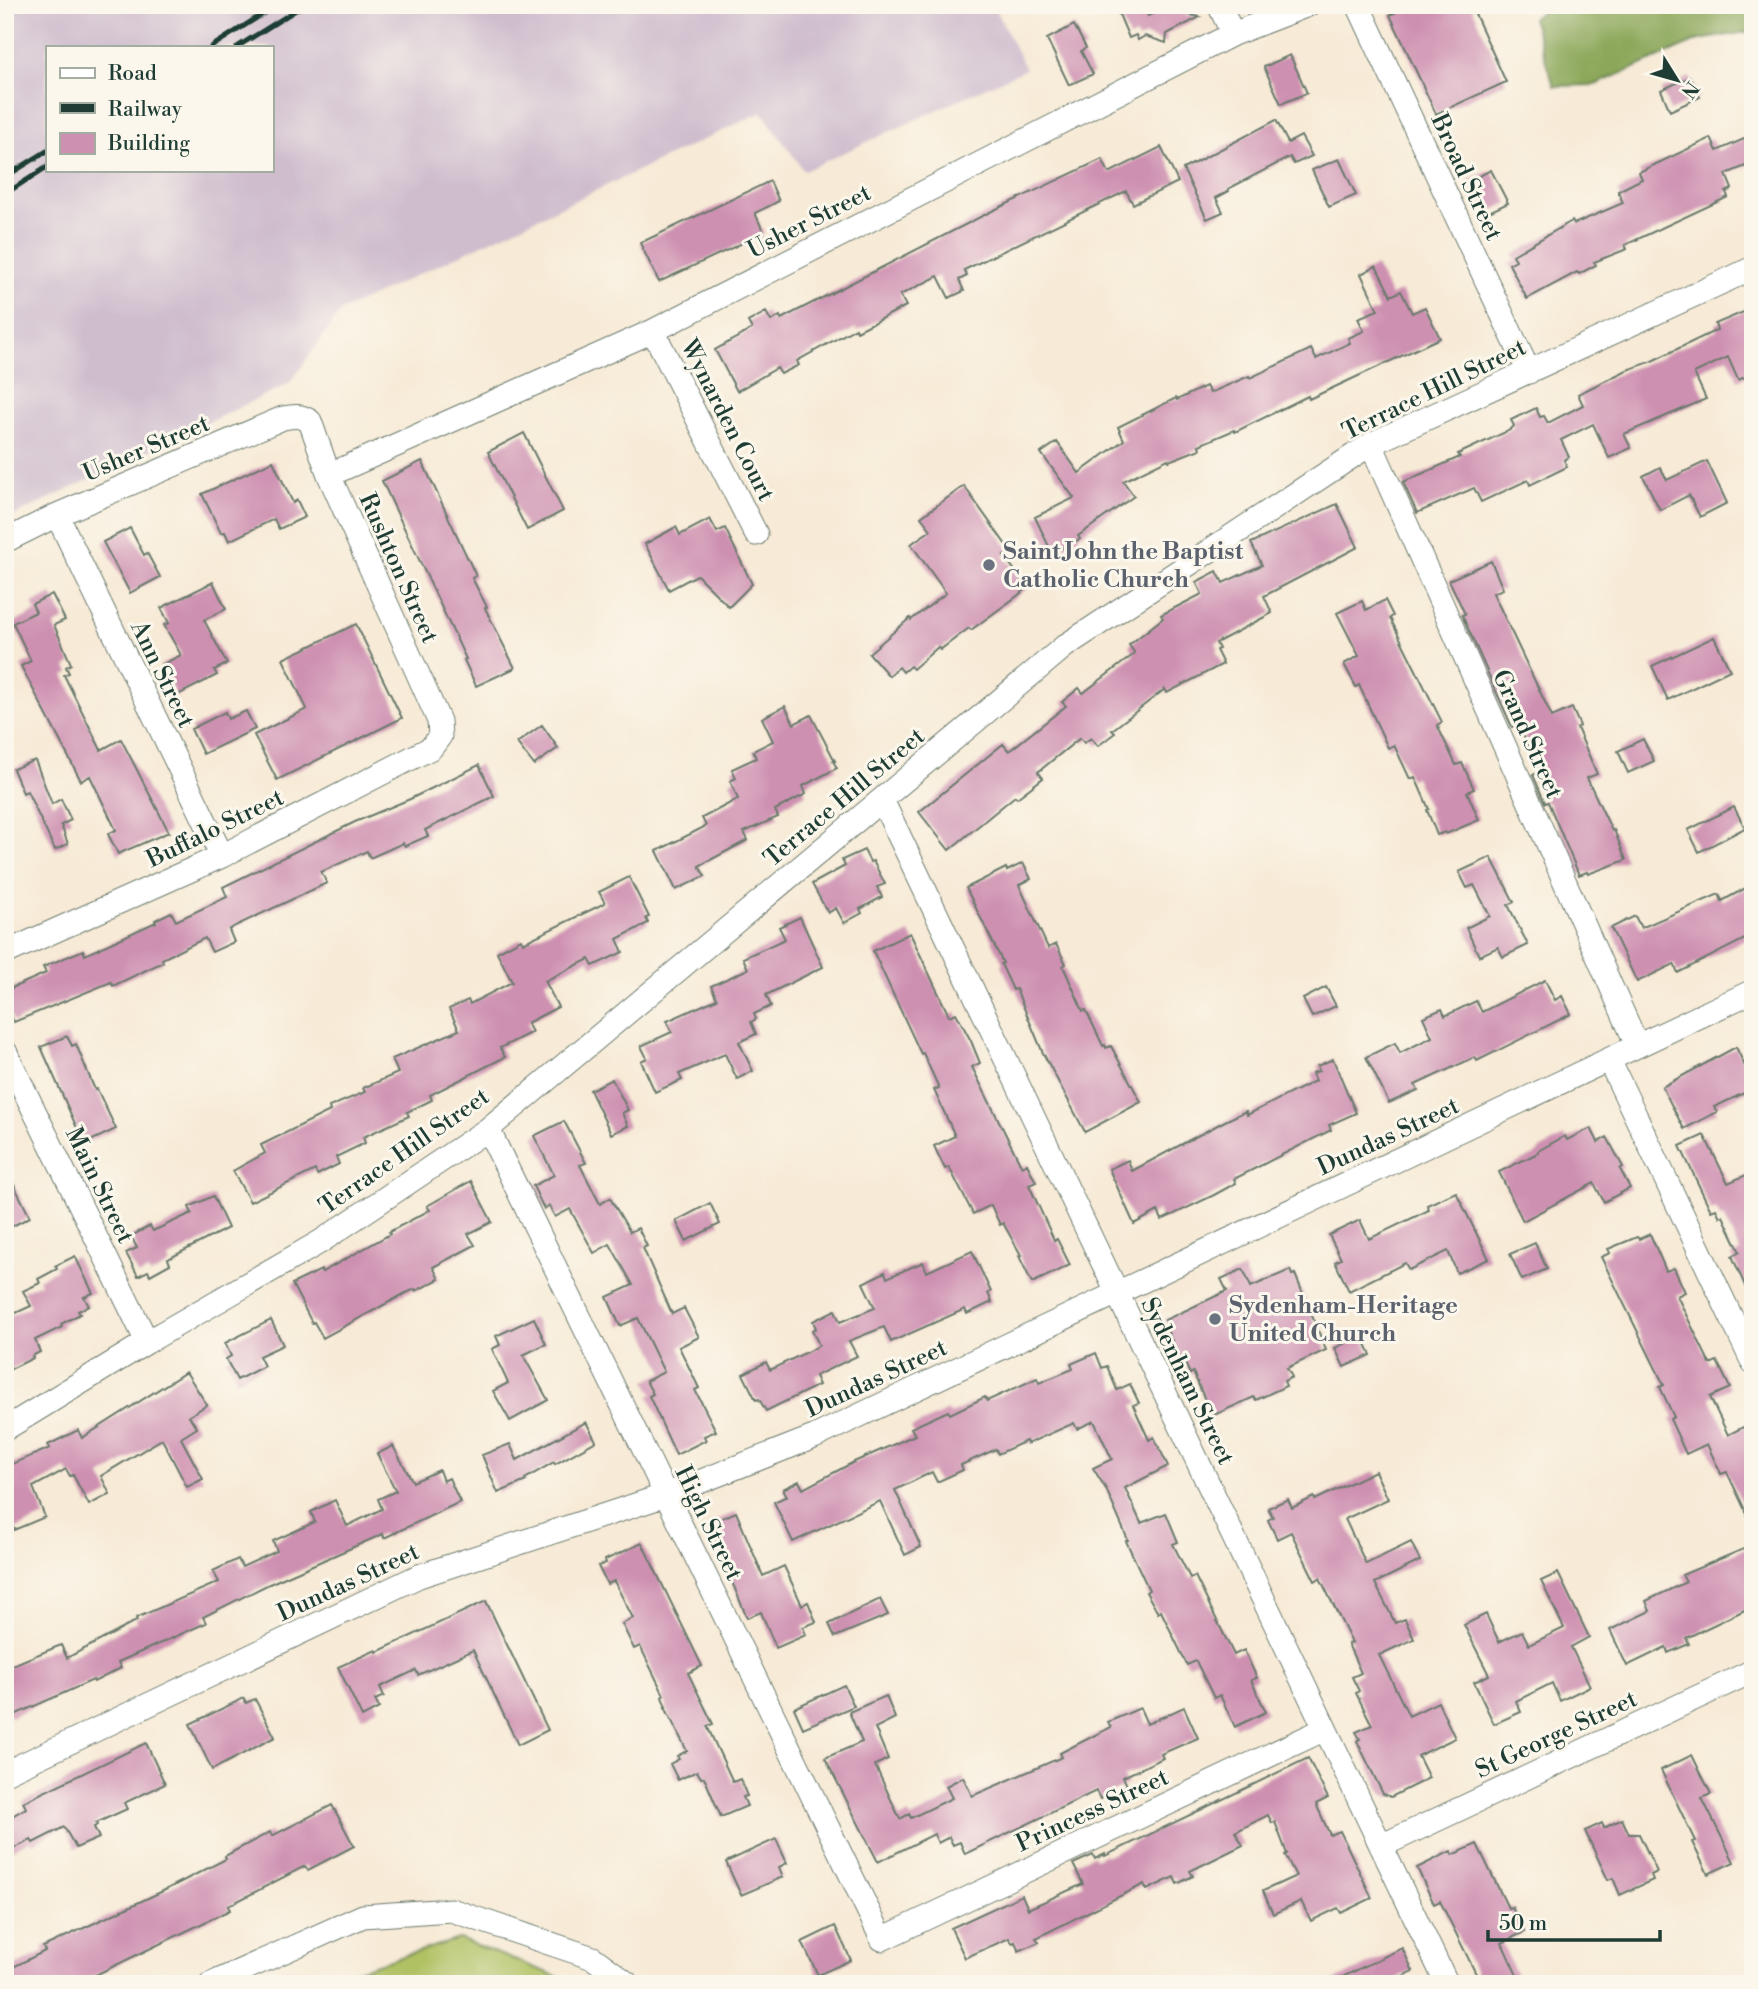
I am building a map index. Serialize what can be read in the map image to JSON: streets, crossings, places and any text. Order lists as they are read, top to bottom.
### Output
{
  "streets": {
    "street": [
      "Broad Street",
      "Usher Street",
      "Terrace Hill Street",
      "Wynarden Court",
      "Rushton Street",
      "Ann Street",
      "Grand Street",
      "Buffalo Street",
      "Dundas Street",
      "Main Street",
      "Sydenham Street",
      "High Street",
      "St George Street",
      "Princess Street"
    ]
  },
  "crossings": [
    ["Broad Street", "Terrace Hill Street"],
    ["Usher Street", "Wynarden Court"],
    ["Usher Street", "Rushton Street"],
    ["Usher Street", "Ann Street"],
    ["Terrace Hill Street", "Grand Street"],
    ["Terrace Hill Street", "Main Street"],
    ["Terrace Hill Street", "Sydenham Street"],
    ["Terrace Hill Street", "High Street"],
    ["Rushton Street", "Buffalo Street"],
    ["Ann Street", "Buffalo Street"],
    ["Grand Street", "Dundas Street"],
    ["Dundas Street", "Sydenham Street"],
    ["Dundas Street", "High Street"],
    ["Sydenham Street", "St George Street"],
    ["Sydenham Street", "Princess Street"],
    ["High Street", "Princess Street"]
  ],
  "places": ["Saint John the Baptist Catholic Church", "Sydenham-Heritage United Church"],
  "legend": ["Road", "Railway", "Building"],
  "scale_bar": "50 m",
  "north": "bottom right"
}
